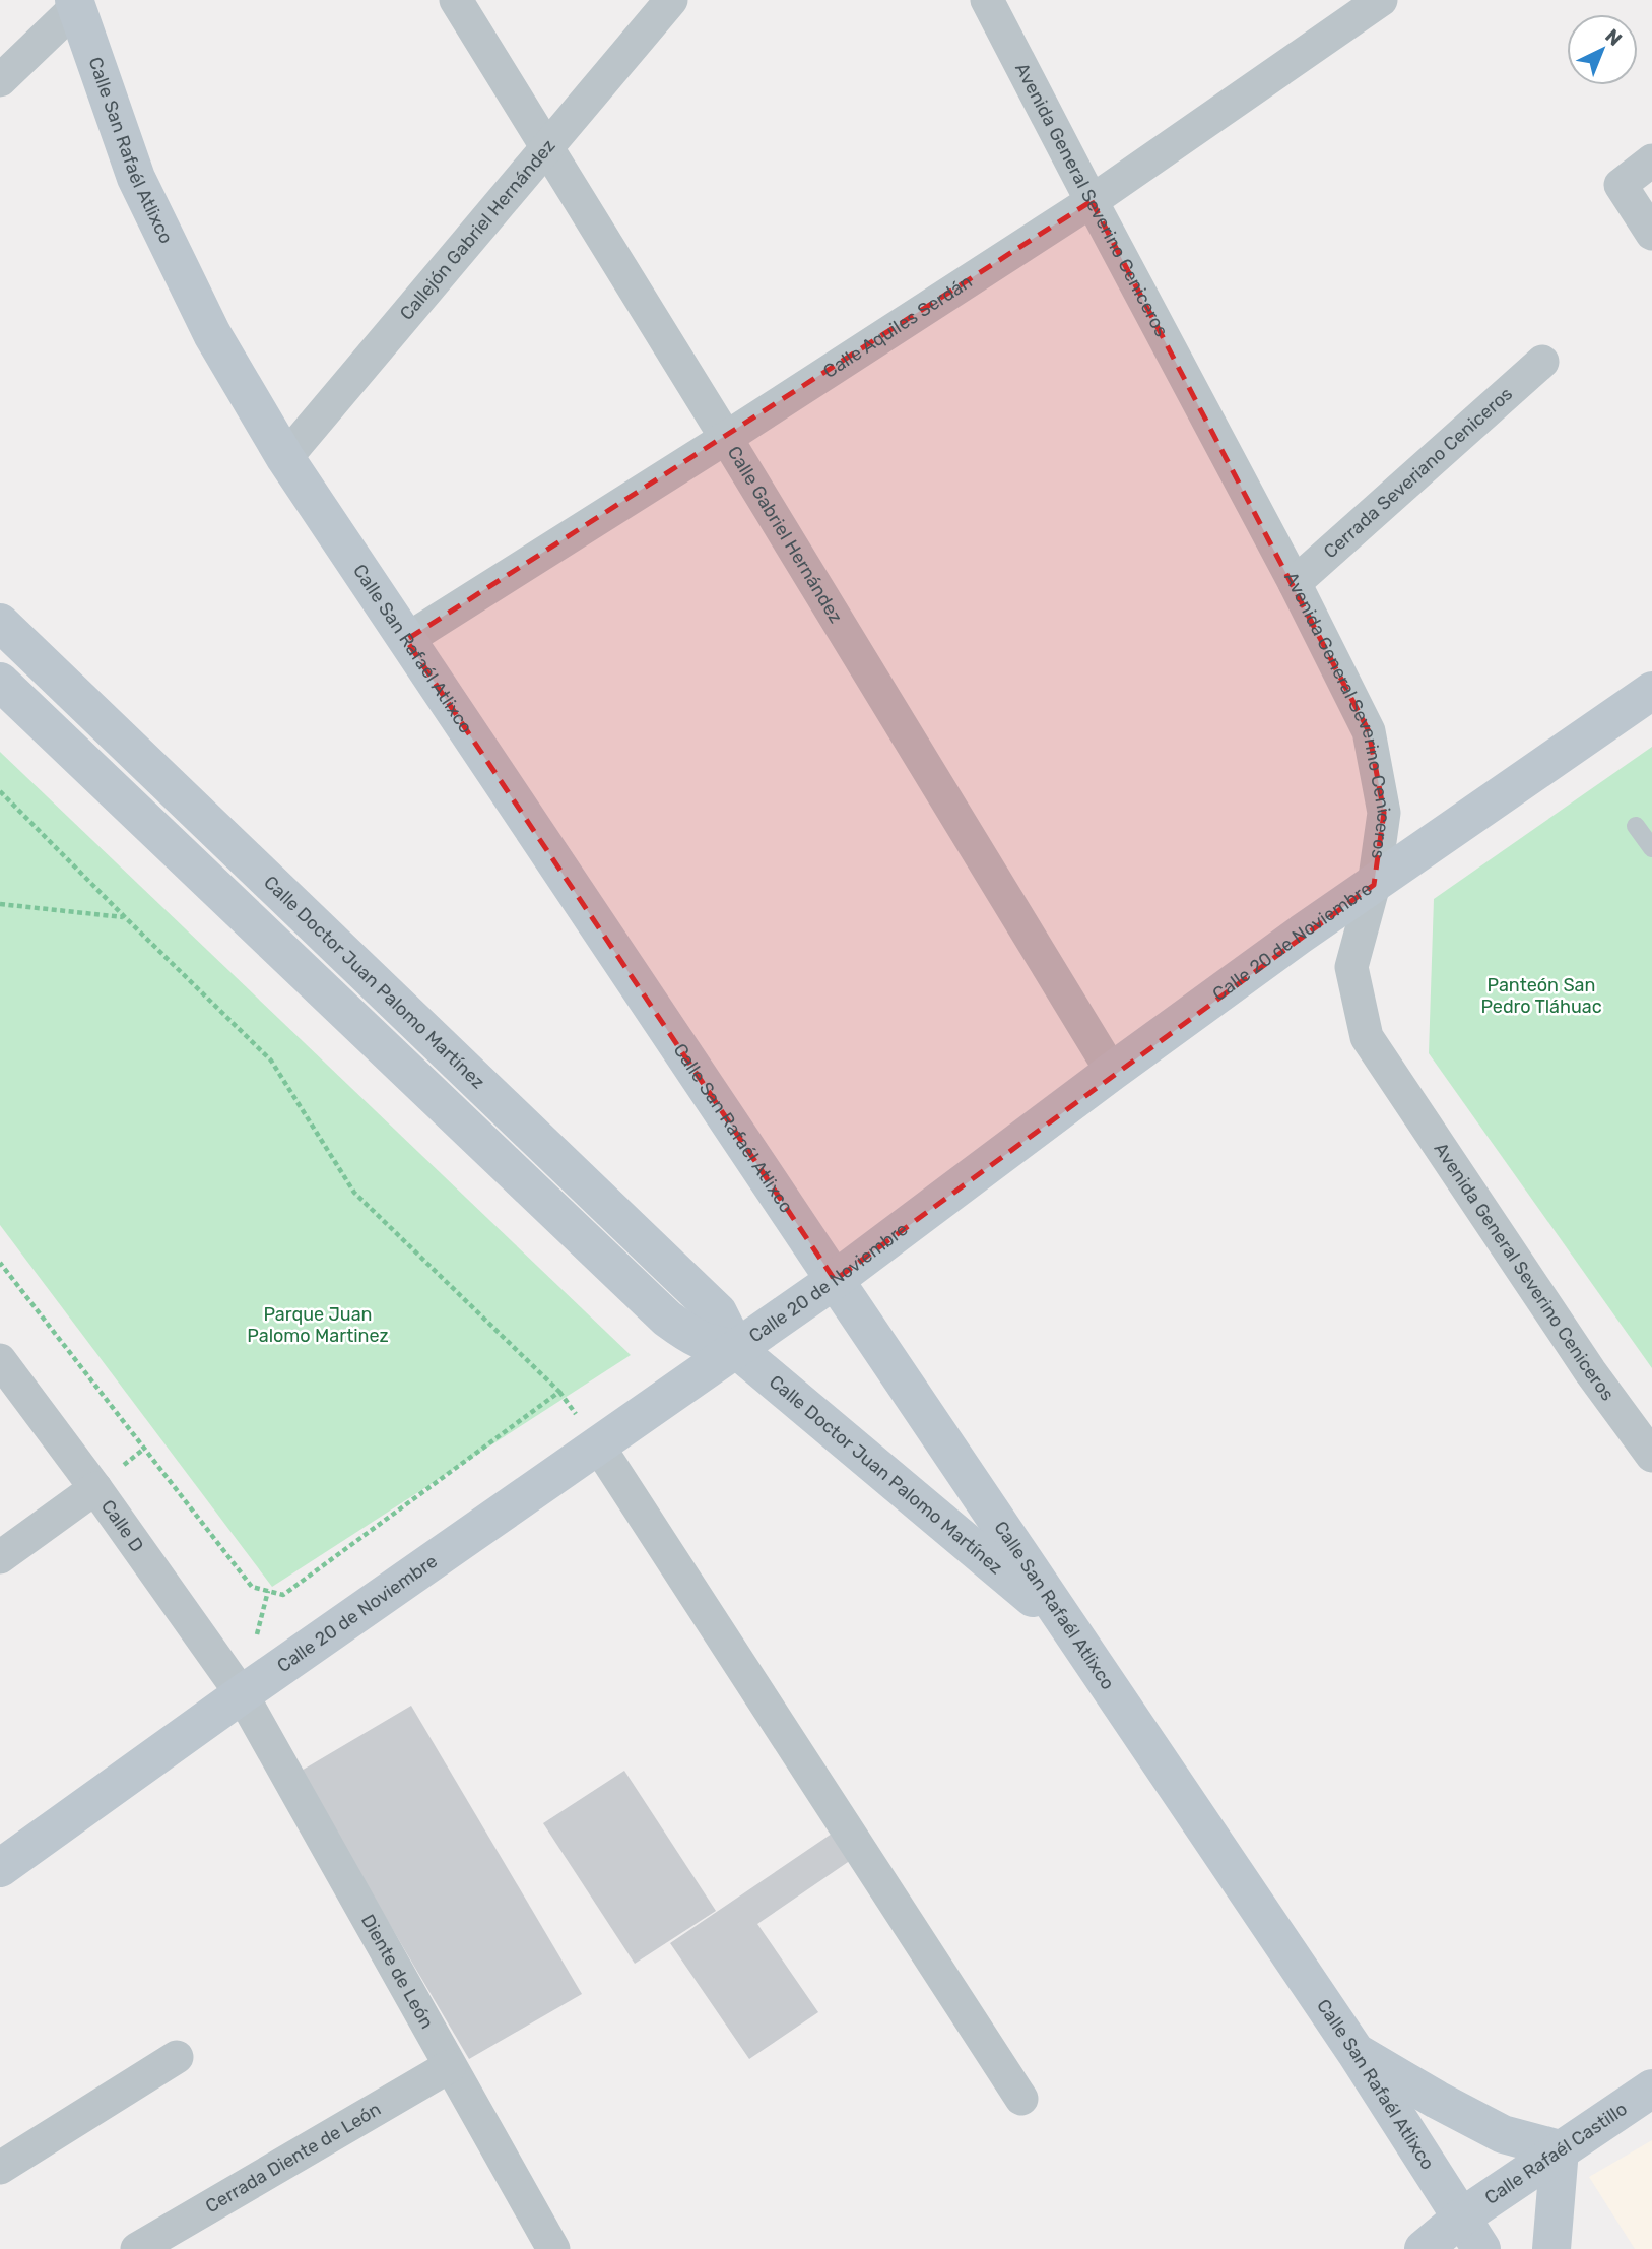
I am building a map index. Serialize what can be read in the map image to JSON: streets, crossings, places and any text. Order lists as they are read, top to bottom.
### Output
{
  "streets": {
    "street": [
      "Calle San Rafaél Atlixco",
      "Avenida General Severino Ceniceros",
      "Callejón Gabriel Hernández",
      "Calle Aquiles Serdán",
      "Cerrada Severiano Ceniceros",
      "Calle Gabriel Hernández",
      "Calle 20 de Noviembre",
      "Calle Doctor Juan Palomo Martínez",
      "Calle D",
      "Diente de León",
      "Calle Rafaél Castillo",
      "Cerrada Diente de León"
    ]
  },
  "crossings": [
    ["Calle San Rafaél Atlixco", "Callejón Gabriel Hernández"],
    ["Calle San Rafaél Atlixco", "Calle Aquiles Serdán"],
    ["Calle San Rafaél Atlixco", "Calle 20 de Noviembre"],
    ["Calle San Rafaél Atlixco", "Calle Doctor Juan Palomo Martínez"],
    ["Calle San Rafaél Atlixco", "Calle Rafaél Castillo"],
    ["Avenida General Severino Ceniceros", "Calle Aquiles Serdán"],
    ["Avenida General Severino Ceniceros", "Cerrada Severiano Ceniceros"],
    ["Avenida General Severino Ceniceros", "Calle 20 de Noviembre"],
    ["Callejón Gabriel Hernández", "Calle Gabriel Hernández"],
    ["Calle Aquiles Serdán", "Calle Gabriel Hernández"],
    ["Calle Gabriel Hernández", "Calle 20 de Noviembre"],
    ["Calle 20 de Noviembre", "Calle Doctor Juan Palomo Martínez"],
    ["Calle 20 de Noviembre", "Calle D"],
    ["Calle 20 de Noviembre", "Diente de León"],
    ["Calle D", "Diente de León"],
    ["Diente de León", "Cerrada Diente de León"]
  ],
  "parks": ["Panteón San Pedro Tláhuac", "Parque Juan Palomo Martinez"],
  "north": "top right"
}
